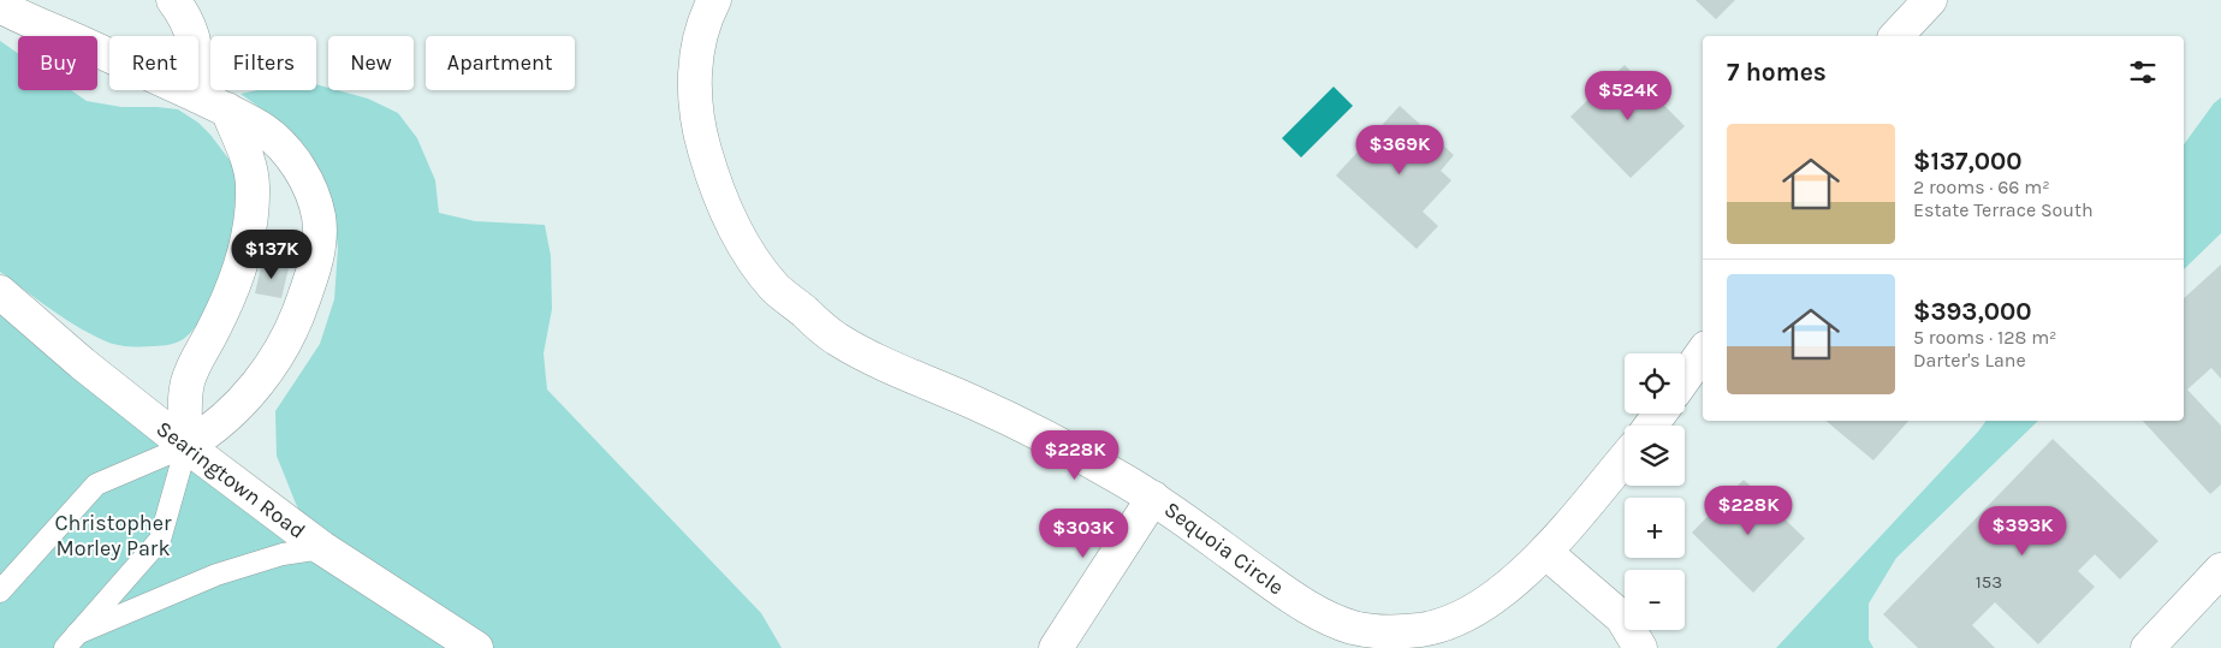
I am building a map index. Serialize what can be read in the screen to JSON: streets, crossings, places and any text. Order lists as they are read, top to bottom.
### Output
{
  "streets": {
    "street": ["Searingtown Road", "Sequoia Circle"]
  },
  "parks": ["Christopher Morley Park"],
  "house_numbers": ["153"],
  "page": {
    "chip": [
      "Buy",
      "Rent",
      "Filters",
      "New",
      "Apartment"
    ],
    "heading": "7 homes",
    "price": [
      "$524K",
      "$369K",
      "$137K",
      "$228K",
      "$228K",
      "$393K",
      "$303K"
    ],
    "list": [
      {
        "name": "$137,000",
        "note": "2 rooms · 66 m² · Estate Terrace South"
      },
      {
        "name": "$393,000",
        "note": "5 rooms · 128 m² · Darter's Lane"
      }
    ],
    "map_buttons": ["+", "−"]
  }
}
